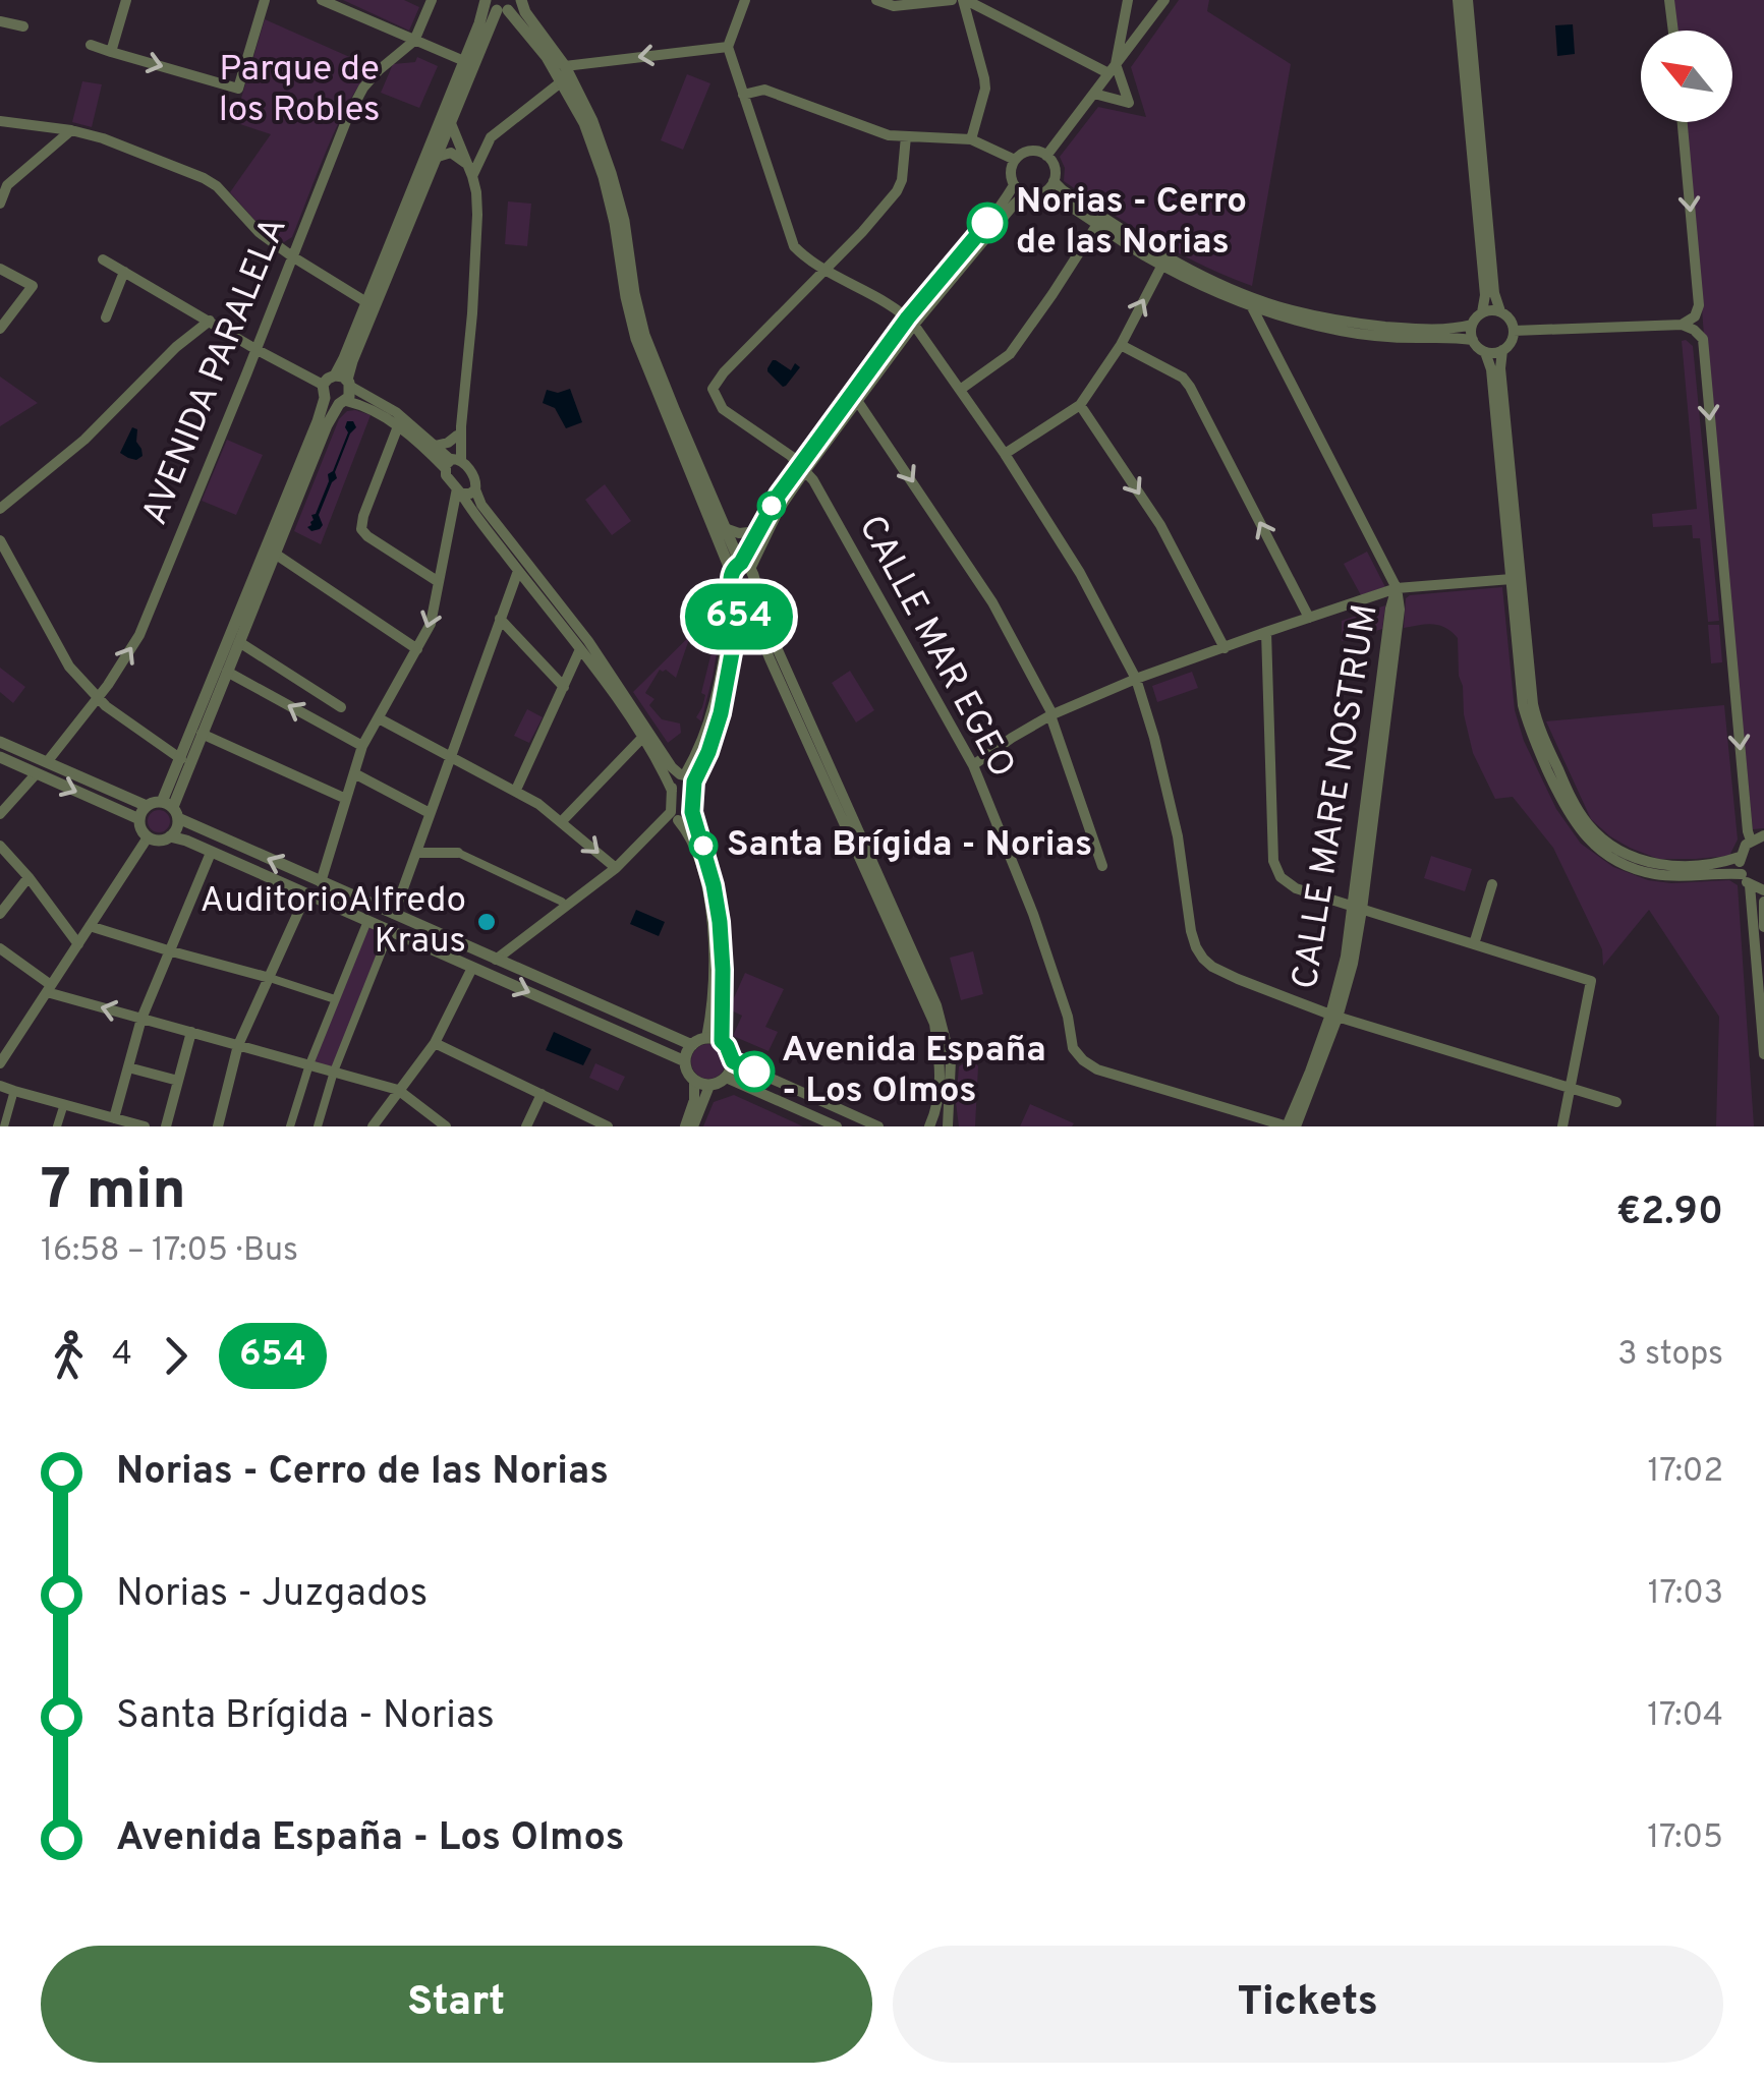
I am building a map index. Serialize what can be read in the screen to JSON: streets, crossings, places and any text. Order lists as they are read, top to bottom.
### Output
{
  "streets": {
    "street": ["AVENIDA PARALELA", "CALLE MAR EGEO", "CALLE MARE NOSTRUM"]
  },
  "crossings": [
    ["CALLE MAR EGEO", "CALLE MARE NOSTRUM"]
  ],
  "parks": ["Parque de los Robles"],
  "places": [
    "Norias - Cerro de las Norias",
    "Santa Brígida - Norias",
    "AuditorioAlfredo Kraus",
    "Avenida España - Los Olmos"
  ],
  "lines": ["bus line 654"],
  "north": "top left",
  "page": {
    "on_map": "654",
    "heading": ["7 min", "16:58 – 17:05 · Bus", "€2.90"],
    "legs": ["4", "654", "3 stops"],
    "list": [
      {
        "name": "Norias - Cerro de las Norias",
        "value": "17:02"
      },
      {
        "name": "Norias - Juzgados",
        "value": "17:03"
      },
      {
        "name": "Santa Brígida - Norias",
        "value": "17:04"
      },
      {
        "name": "Avenida España - Los Olmos",
        "value": "17:05"
      }
    ],
    "buttons": ["Start", "Tickets"]
  }
}
